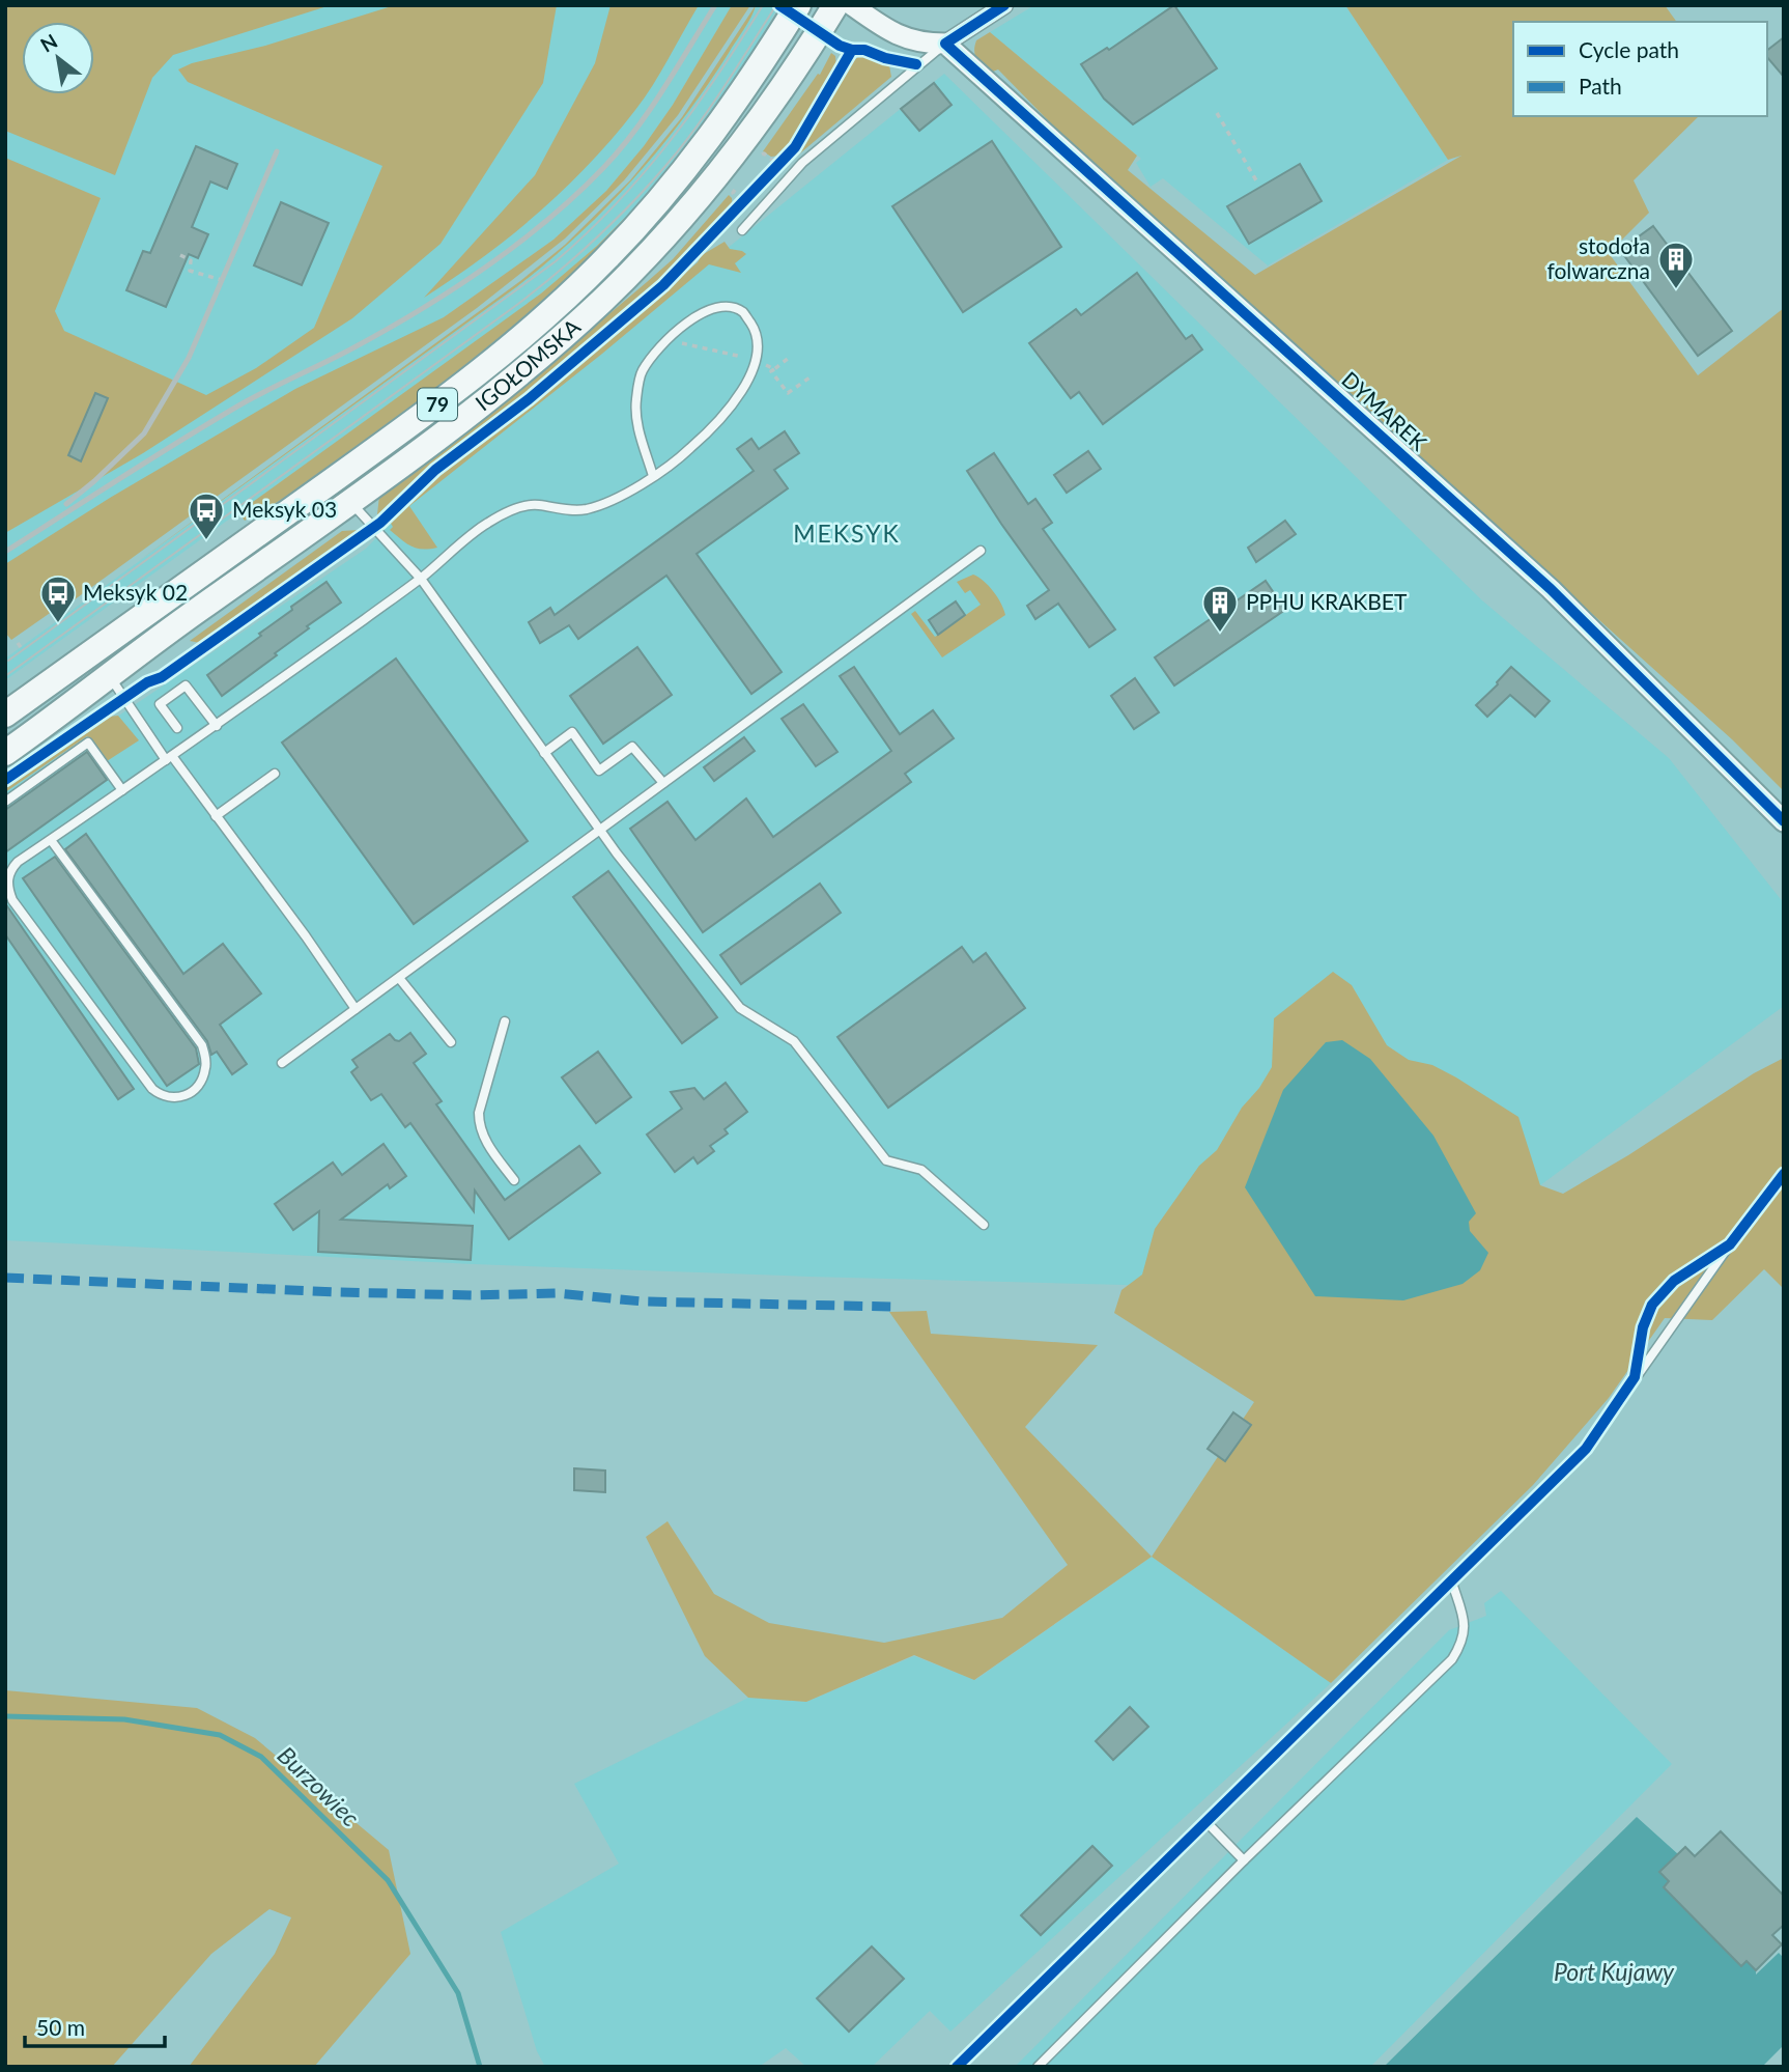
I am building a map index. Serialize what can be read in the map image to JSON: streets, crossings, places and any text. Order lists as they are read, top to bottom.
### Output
{
  "streets": {
    "main road": ["IGOŁOMSKA", "79"],
    "street": ["DYMAREK"]
  },
  "districts": ["MEKSYK"],
  "water": ["Burzowiec", "Port Kujawy"],
  "places": {
    "building": ["stodoła folwarczna", "PPHU KRAKBET"],
    "bus stop": ["Meksyk 03", "Meksyk 02"]
  },
  "legend": ["Cycle path", "Path"],
  "scale_bar": "50 m",
  "north": "top left"
}
